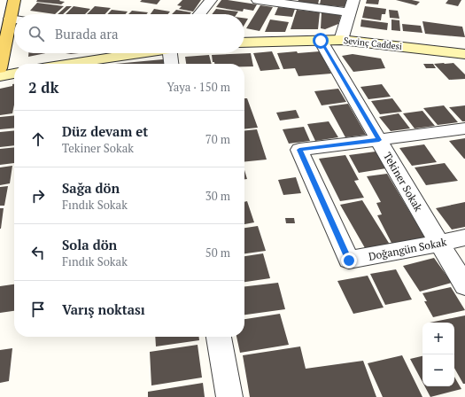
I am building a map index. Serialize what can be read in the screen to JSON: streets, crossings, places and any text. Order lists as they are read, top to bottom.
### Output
{
  "streets": {
    "main road": ["Sevinç Caddesi"],
    "street": ["Tekiner Sokak", "Doğangün Sokak"]
  },
  "crossings": [
    ["Sevinç Caddesi", "Tekiner Sokak"],
    ["Tekiner Sokak", "Doğangün Sokak"]
  ],
  "page": {
    "search": "Burada ara",
    "heading": ["2 dk", "Yaya · 150 m"],
    "list": [
      ["Düz devam et", "Tekiner Sokak", "70 m"],
      ["Sağa dön", "Fındık Sokak", "30 m"],
      ["Sola dön", "Fındık Sokak", "50 m"],
      "Varış noktası"
    ],
    "map_buttons": ["+", "−"]
  }
}
